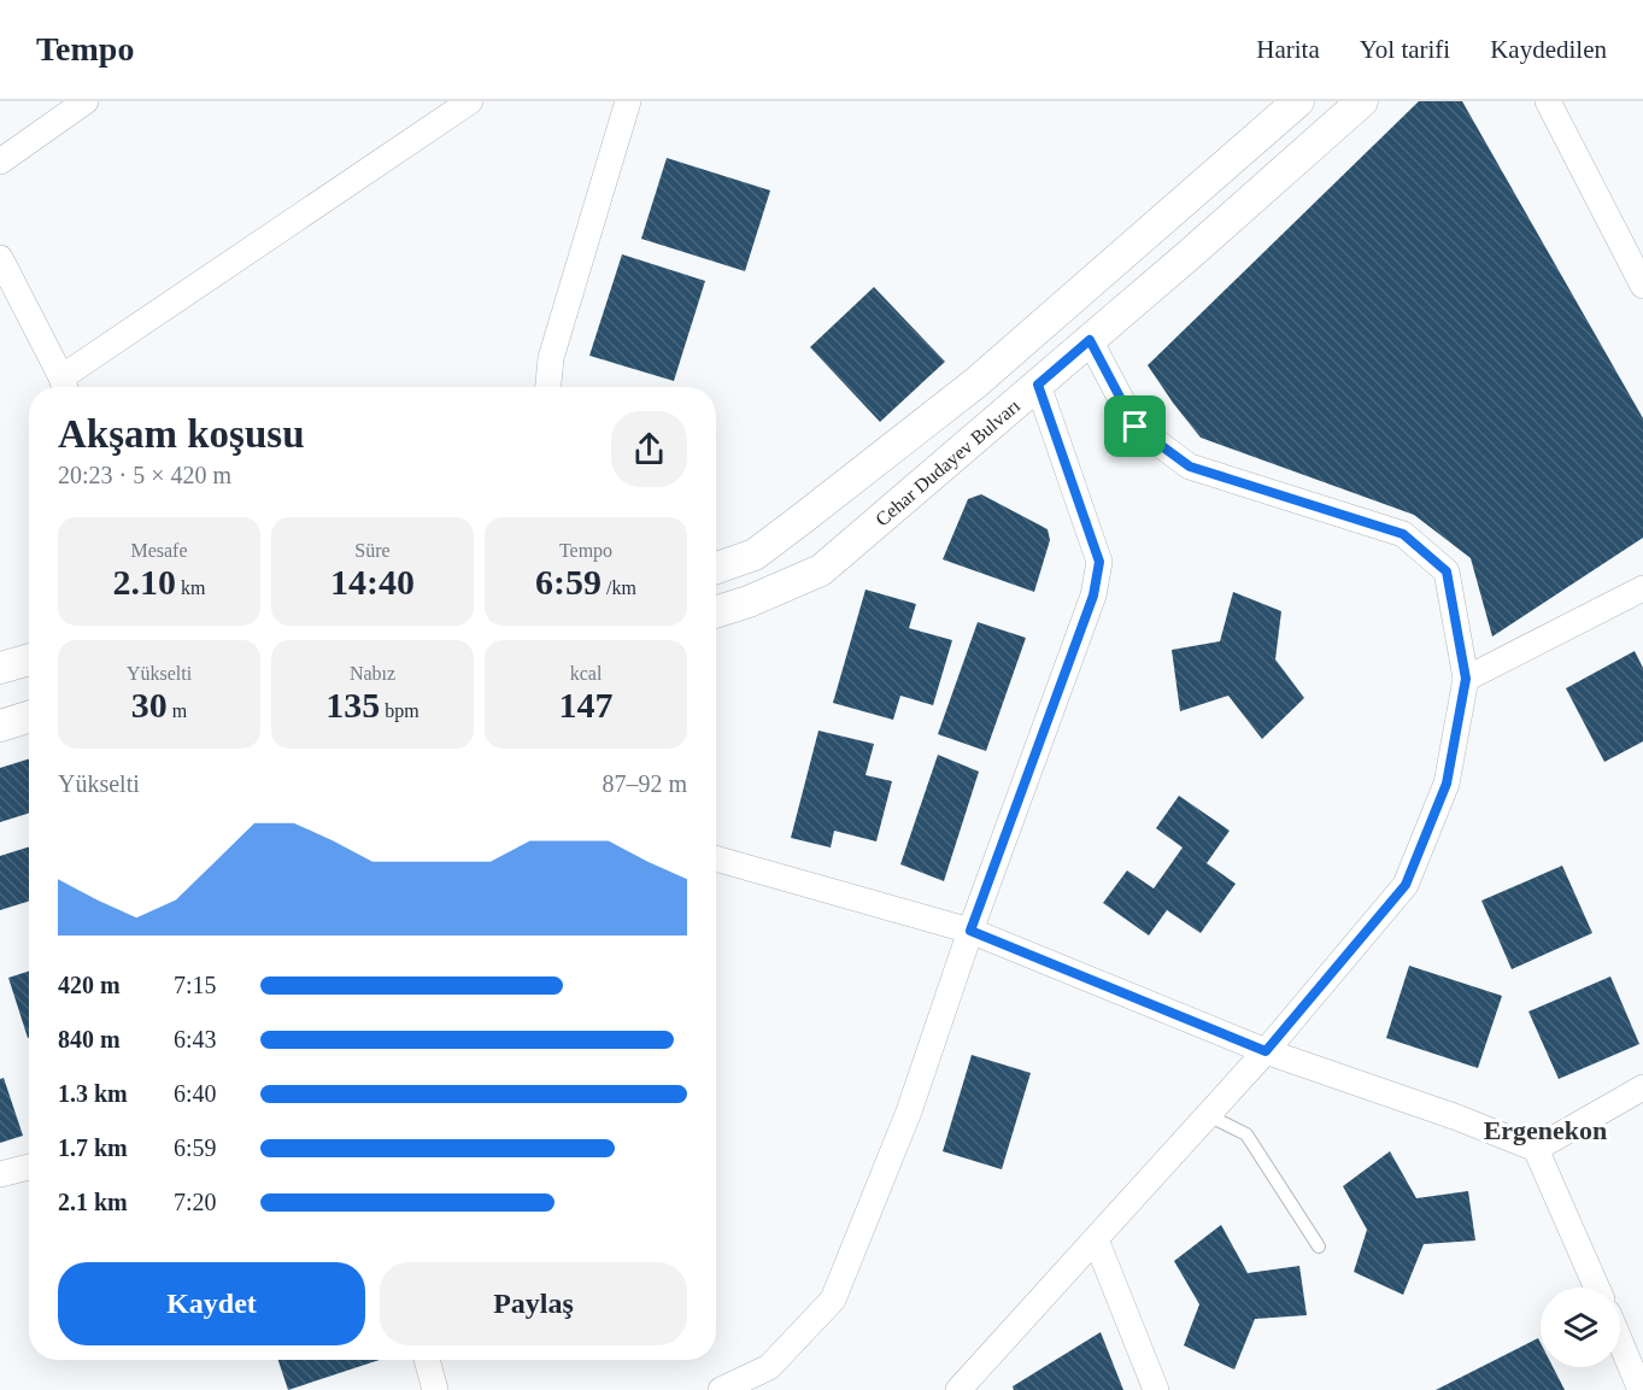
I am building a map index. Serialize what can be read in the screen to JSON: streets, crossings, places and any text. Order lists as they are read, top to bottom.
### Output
{
  "streets": {
    "street": ["Cehar Dudayev Bulvarı"]
  },
  "districts": ["Ergenekon"],
  "page": {
    "header": "Tempo",
    "nav": ["Harita", "Yol tarifi", "Kaydedilen"],
    "heading": ["Akşam koşusu", "20:23 · 5 × 420 m"],
    "stats": [
      ["Mesafe", "2.10 km"],
      ["Süre", "14:40"],
      ["Tempo", "6:59 /km"],
      ["Yükselti", "30 m"],
      ["Nabız", "135 bpm"],
      ["kcal", "147"]
    ],
    "chart": ["Yükselti", "87–92 m"],
    "list": [
      {
        "name": "420 m",
        "note": "7:15"
      },
      {
        "name": "840 m",
        "note": "6:43"
      },
      {
        "name": "1.3 km",
        "note": "6:40"
      },
      {
        "name": "1.7 km",
        "note": "6:59"
      },
      {
        "name": "2.1 km",
        "note": "7:20"
      }
    ],
    "buttons": ["Kaydet", "Paylaş"]
  }
}
